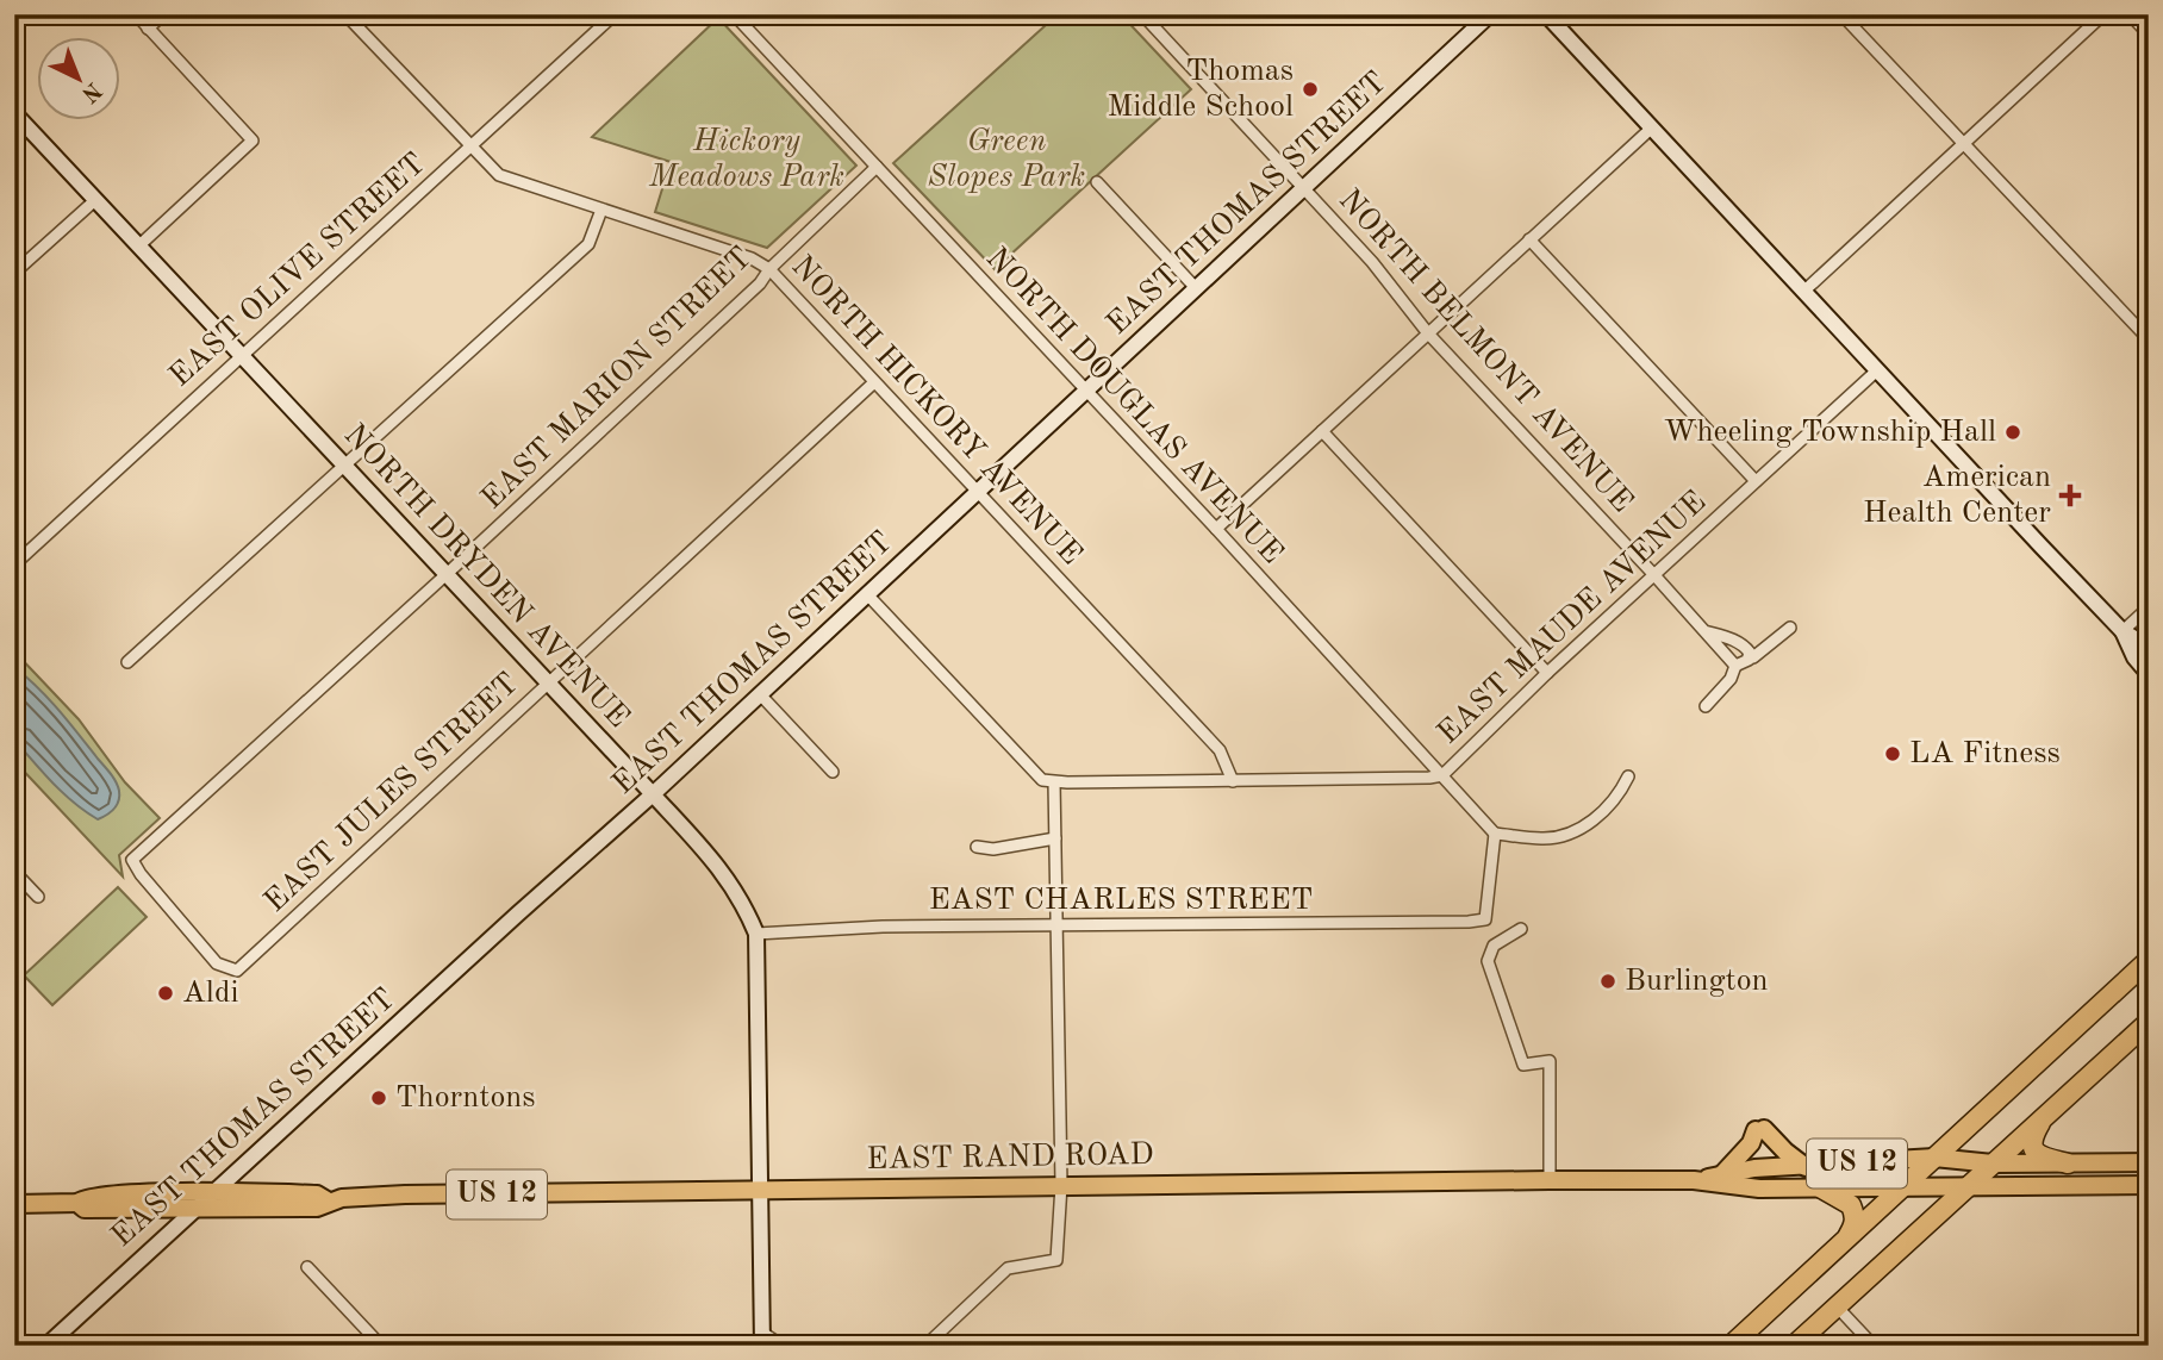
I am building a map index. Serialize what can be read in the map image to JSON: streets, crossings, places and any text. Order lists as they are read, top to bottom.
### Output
{
  "streets": {
    "main road": ["EAST RAND ROAD", "US 12"],
    "street": [
      "EAST THOMAS STREET",
      "EAST OLIVE STREET",
      "NORTH BELMONT AVENUE",
      "EAST MARION STREET",
      "NORTH DOUGLAS AVENUE",
      "NORTH HICKORY AVENUE",
      "NORTH DRYDEN AVENUE",
      "EAST MAUDE AVENUE",
      "EAST JULES STREET",
      "EAST CHARLES STREET"
    ]
  },
  "crossings": [
    ["EAST THOMAS STREET", "NORTH BELMONT AVENUE"],
    ["EAST THOMAS STREET", "NORTH DOUGLAS AVENUE"],
    ["EAST THOMAS STREET", "NORTH HICKORY AVENUE"],
    ["EAST THOMAS STREET", "NORTH DRYDEN AVENUE"],
    ["EAST THOMAS STREET", "EAST RAND ROAD"],
    ["EAST OLIVE STREET", "NORTH HICKORY AVENUE"],
    ["EAST OLIVE STREET", "NORTH DRYDEN AVENUE"],
    ["NORTH BELMONT AVENUE", "EAST MAUDE AVENUE"],
    ["EAST MARION STREET", "NORTH DOUGLAS AVENUE"],
    ["EAST MARION STREET", "NORTH HICKORY AVENUE"],
    ["EAST MARION STREET", "NORTH DRYDEN AVENUE"],
    ["EAST MARION STREET", "EAST JULES STREET"],
    ["NORTH DOUGLAS AVENUE", "EAST MAUDE AVENUE"],
    ["NORTH DOUGLAS AVENUE", "EAST CHARLES STREET"],
    ["NORTH HICKORY AVENUE", "EAST MAUDE AVENUE"],
    ["NORTH HICKORY AVENUE", "EAST JULES STREET"],
    ["NORTH DRYDEN AVENUE", "EAST JULES STREET"],
    ["NORTH DRYDEN AVENUE", "EAST CHARLES STREET"],
    ["NORTH DRYDEN AVENUE", "EAST RAND ROAD"]
  ],
  "parks": ["Hickory Meadows Park", "Green Slopes Park"],
  "places": {
    "other": [
      "Thomas Middle School",
      "Wheeling Township Hall",
      "LA Fitness",
      "Burlington",
      "Aldi",
      "Thorntons"
    ],
    "health": ["American Health Center"]
  },
  "north": "bottom right"
}
